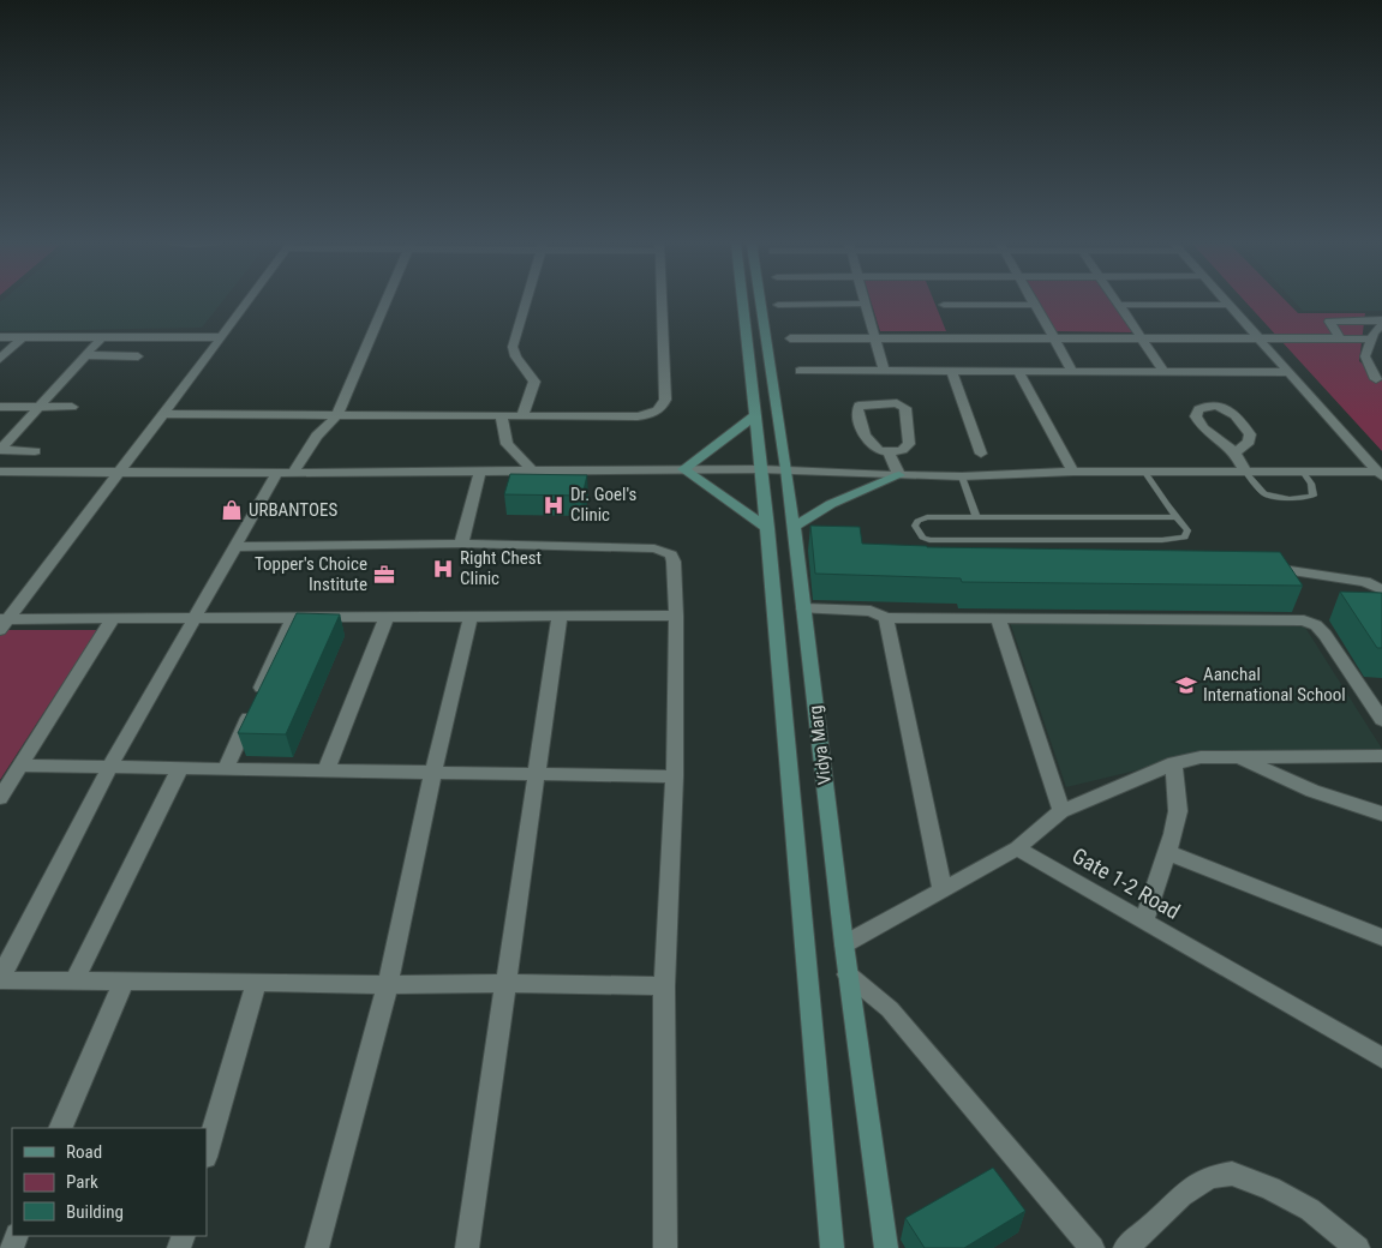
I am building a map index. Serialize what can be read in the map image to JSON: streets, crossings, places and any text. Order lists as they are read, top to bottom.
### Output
{
  "streets": {
    "main road": ["Vidya Marg"],
    "street": ["Gate 1-2 Road"]
  },
  "places": {
    "hospital": ["Dr. Goel's Clinic", "Right Chest Clinic"],
    "shop": ["URBANTOES"],
    "office": ["Topper's Choice Institute"],
    "school or university": ["Aanchal International School"]
  },
  "legend": ["Road", "Park", "Building"]
}
